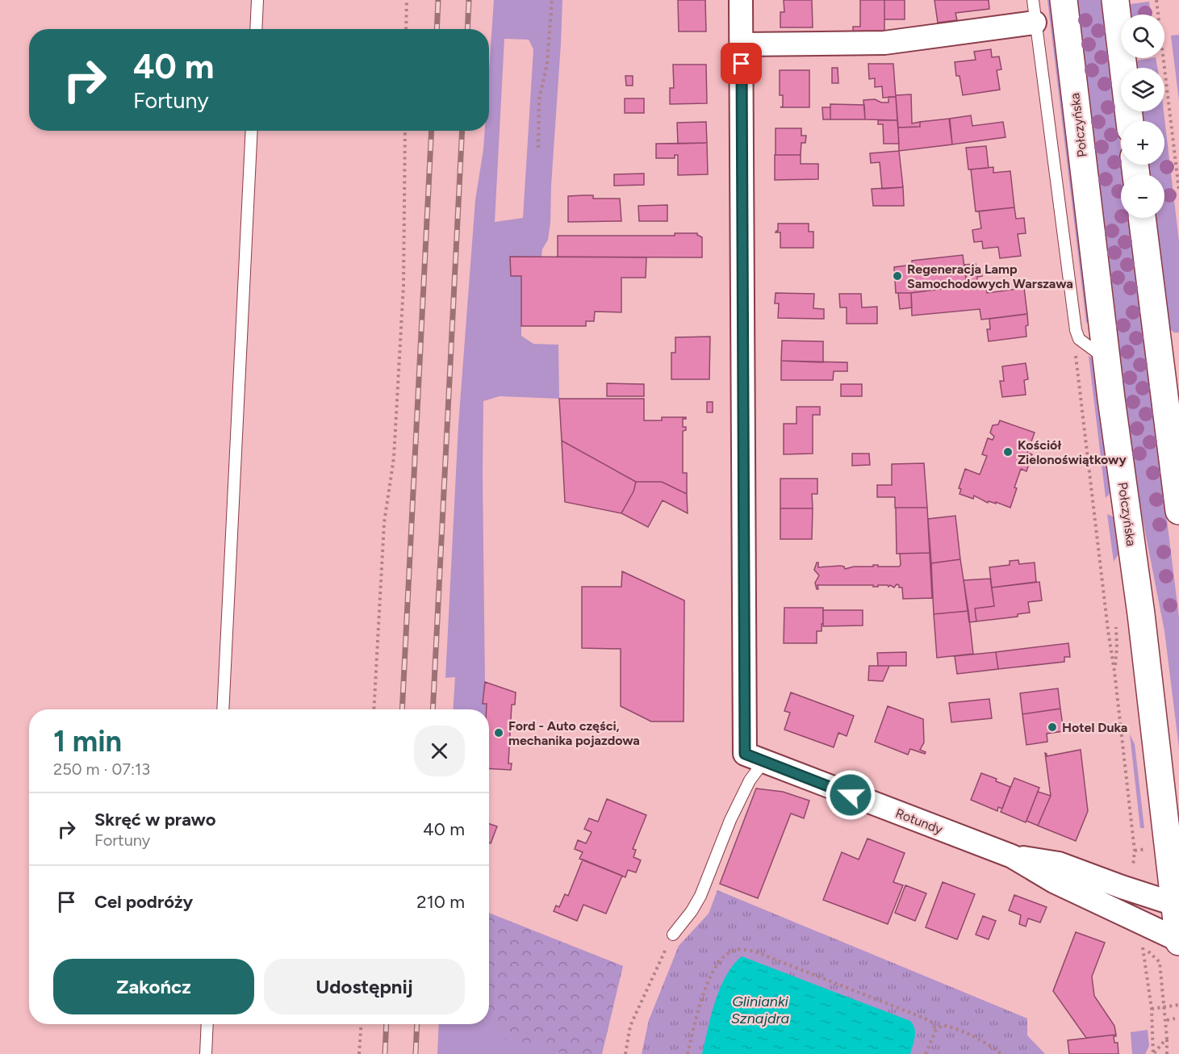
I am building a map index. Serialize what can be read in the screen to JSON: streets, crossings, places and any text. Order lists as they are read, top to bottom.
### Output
{
  "streets": {
    "main road": ["Połczyńska"],
    "street": ["Rotundy"]
  },
  "crossings": [
    ["Połczyńska", "Rotundy"]
  ],
  "water": ["Glinianki Sznajdra"],
  "places": [
    "Regeneracja Lamp Samochodowych Warszawa",
    "Kościół Zielonoświątkowy",
    "Hotel Duka",
    "Ford - Auto części, mechanika pojazdowa"
  ],
  "page": {
    "map_buttons": ["+", "−"],
    "turn": ["40 m", "Fortuny"],
    "heading": ["1 min", "250 m · 07:13"],
    "list": [
      {
        "name": "Skręć w prawo",
        "note": "Fortuny",
        "value": "40 m"
      },
      {
        "name": "Cel podróży",
        "value": "210 m"
      }
    ],
    "buttons": ["Zakończ", "Udostępnij"]
  }
}
